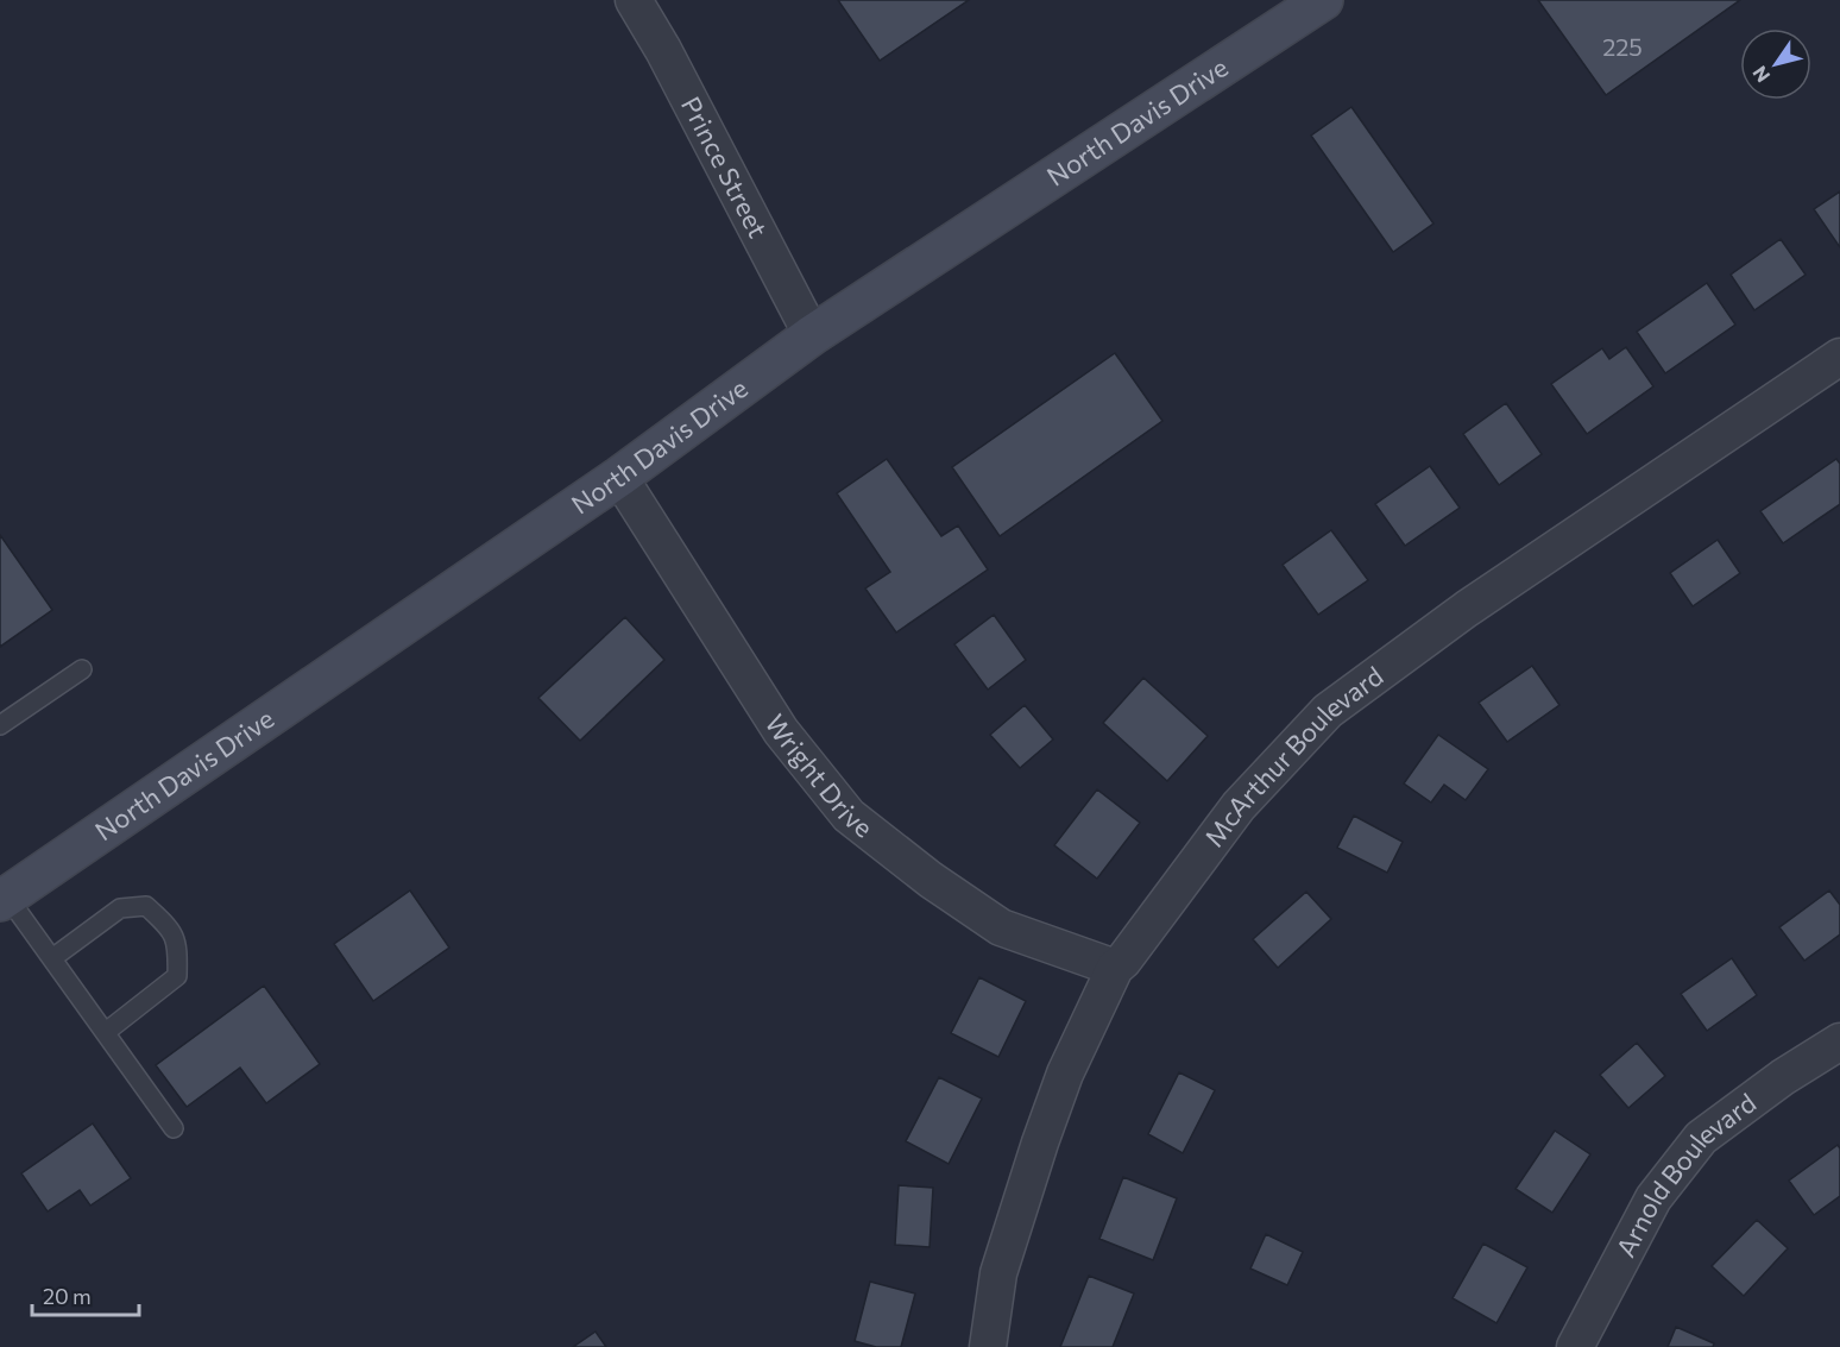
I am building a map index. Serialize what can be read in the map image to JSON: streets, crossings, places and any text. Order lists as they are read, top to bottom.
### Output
{
  "streets": {
    "main road": ["North Davis Drive"],
    "street": [
      "Prince Street",
      "McArthur Boulevard",
      "Wright Drive",
      "Arnold Boulevard"
    ]
  },
  "crossings": [
    ["North Davis Drive", "Prince Street"],
    ["North Davis Drive", "Wright Drive"],
    ["McArthur Boulevard", "Wright Drive"]
  ],
  "house_numbers": ["225"],
  "scale_bar": "20 m",
  "north": "bottom left"
}
